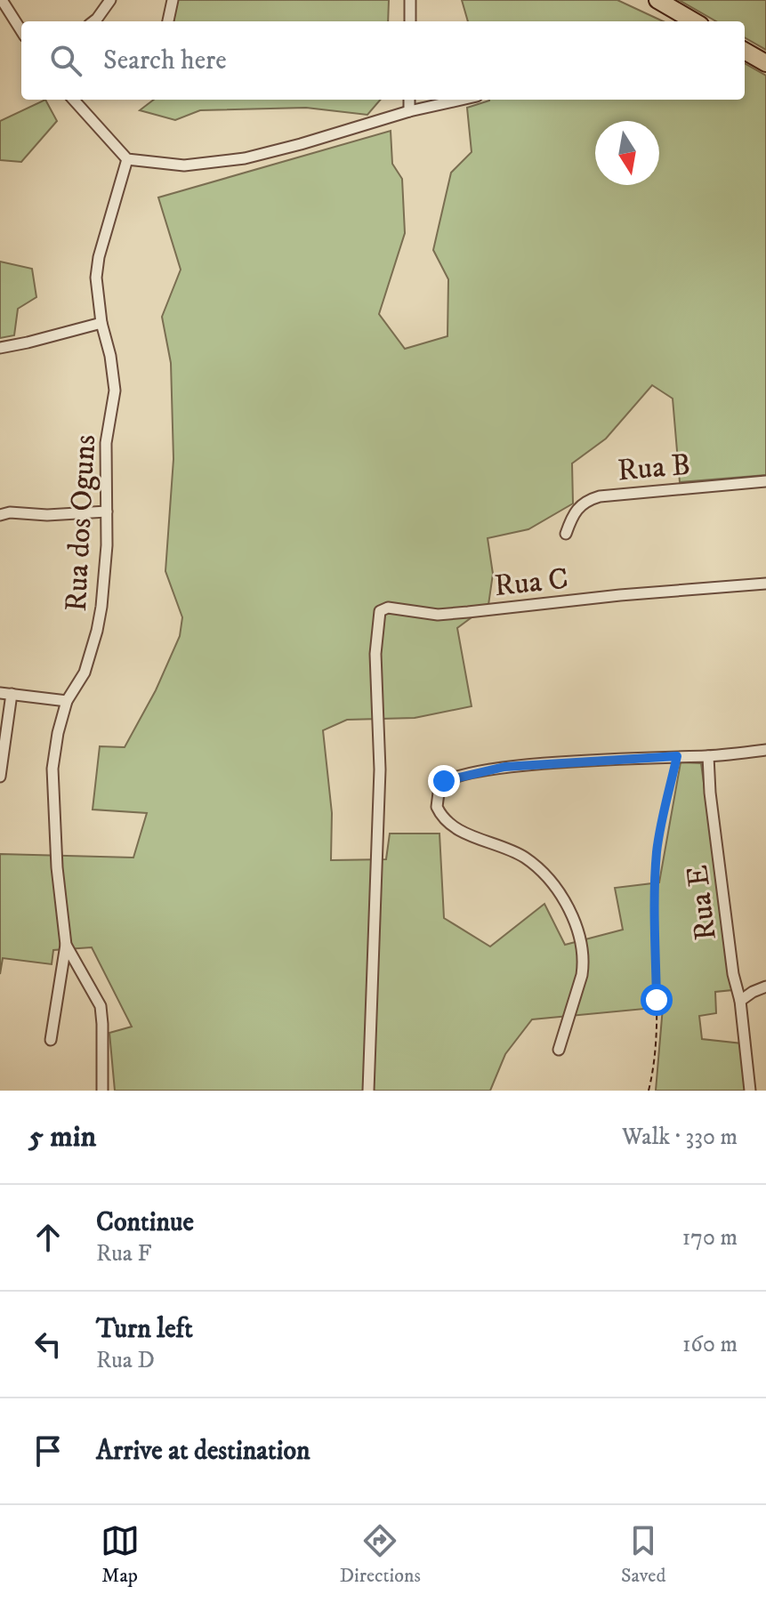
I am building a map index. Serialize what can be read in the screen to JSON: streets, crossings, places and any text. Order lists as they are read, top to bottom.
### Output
{
  "streets": {
    "street": [
      "Rua B",
      "Rua dos Oguns",
      "Rua C",
      "Rua E"
    ]
  },
  "north": "bottom",
  "page": {
    "search": "Search here",
    "heading": ["5 min", "Walk · 330 m"],
    "list": [
      ["Continue", "Rua F", "170 m"],
      ["Turn left", "Rua D", "160 m"],
      "Arrive at destination"
    ],
    "nav": ["Map", "Directions", "Saved"]
  }
}
